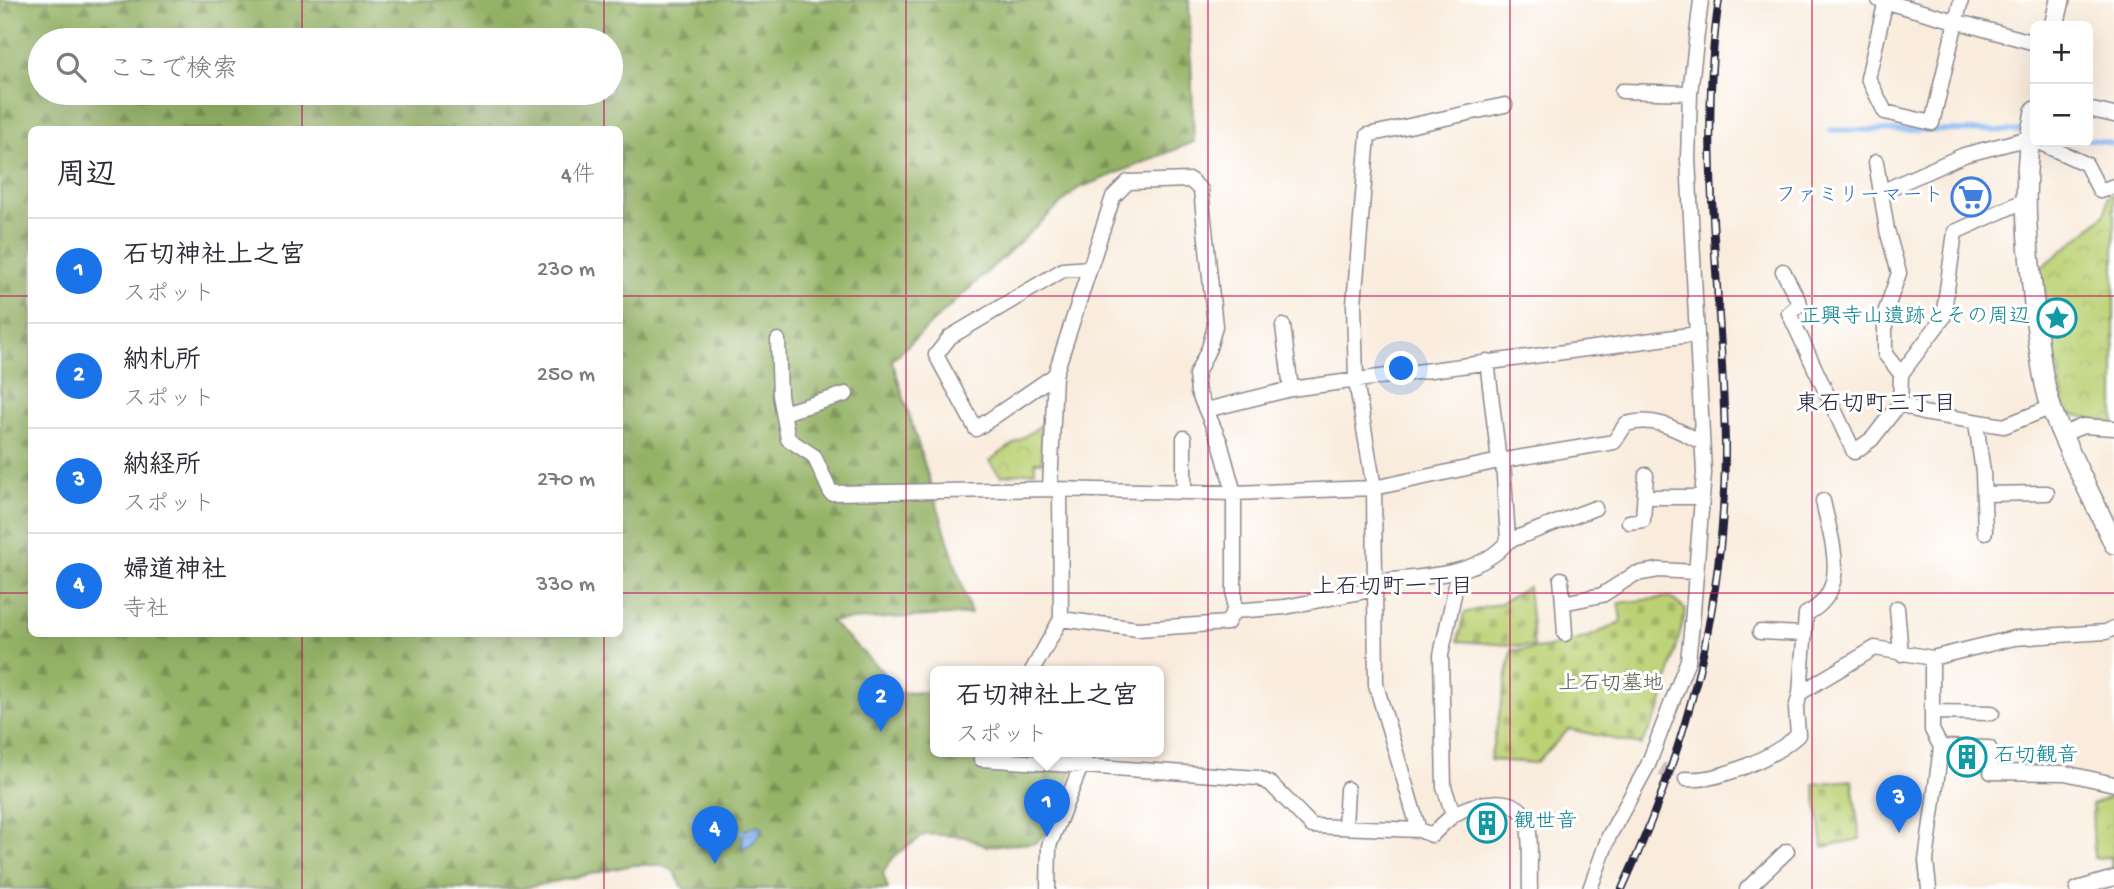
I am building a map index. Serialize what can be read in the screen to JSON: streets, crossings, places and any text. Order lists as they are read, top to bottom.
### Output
{
  "districts": ["東石切町三丁目", "上石切町一丁目"],
  "parks": ["上石切墓地"],
  "places": {
    "supermarket": ["ファミリーマート"],
    "place": ["正興寺山遺跡とその周辺"],
    "building": ["石切観音", "観世音"]
  },
  "page": {
    "map_buttons": ["+", "−"],
    "search": "ここで検索",
    "heading": ["周辺", "4件"],
    "list": [
      {
        "mark": "1",
        "name": "石切神社上之宮",
        "note": "スポット",
        "value": "230 m"
      },
      {
        "mark": "2",
        "name": "納札所",
        "note": "スポット",
        "value": "250 m"
      },
      {
        "mark": "3",
        "name": "納経所",
        "note": "スポット",
        "value": "270 m"
      },
      {
        "mark": "4",
        "name": "婦道神社",
        "note": "寺社",
        "value": "330 m"
      }
    ],
    "popup": ["石切神社上之宮", "スポット"],
    "pins": [
      "2",
      "3",
      "1",
      "4"
    ]
  }
}
